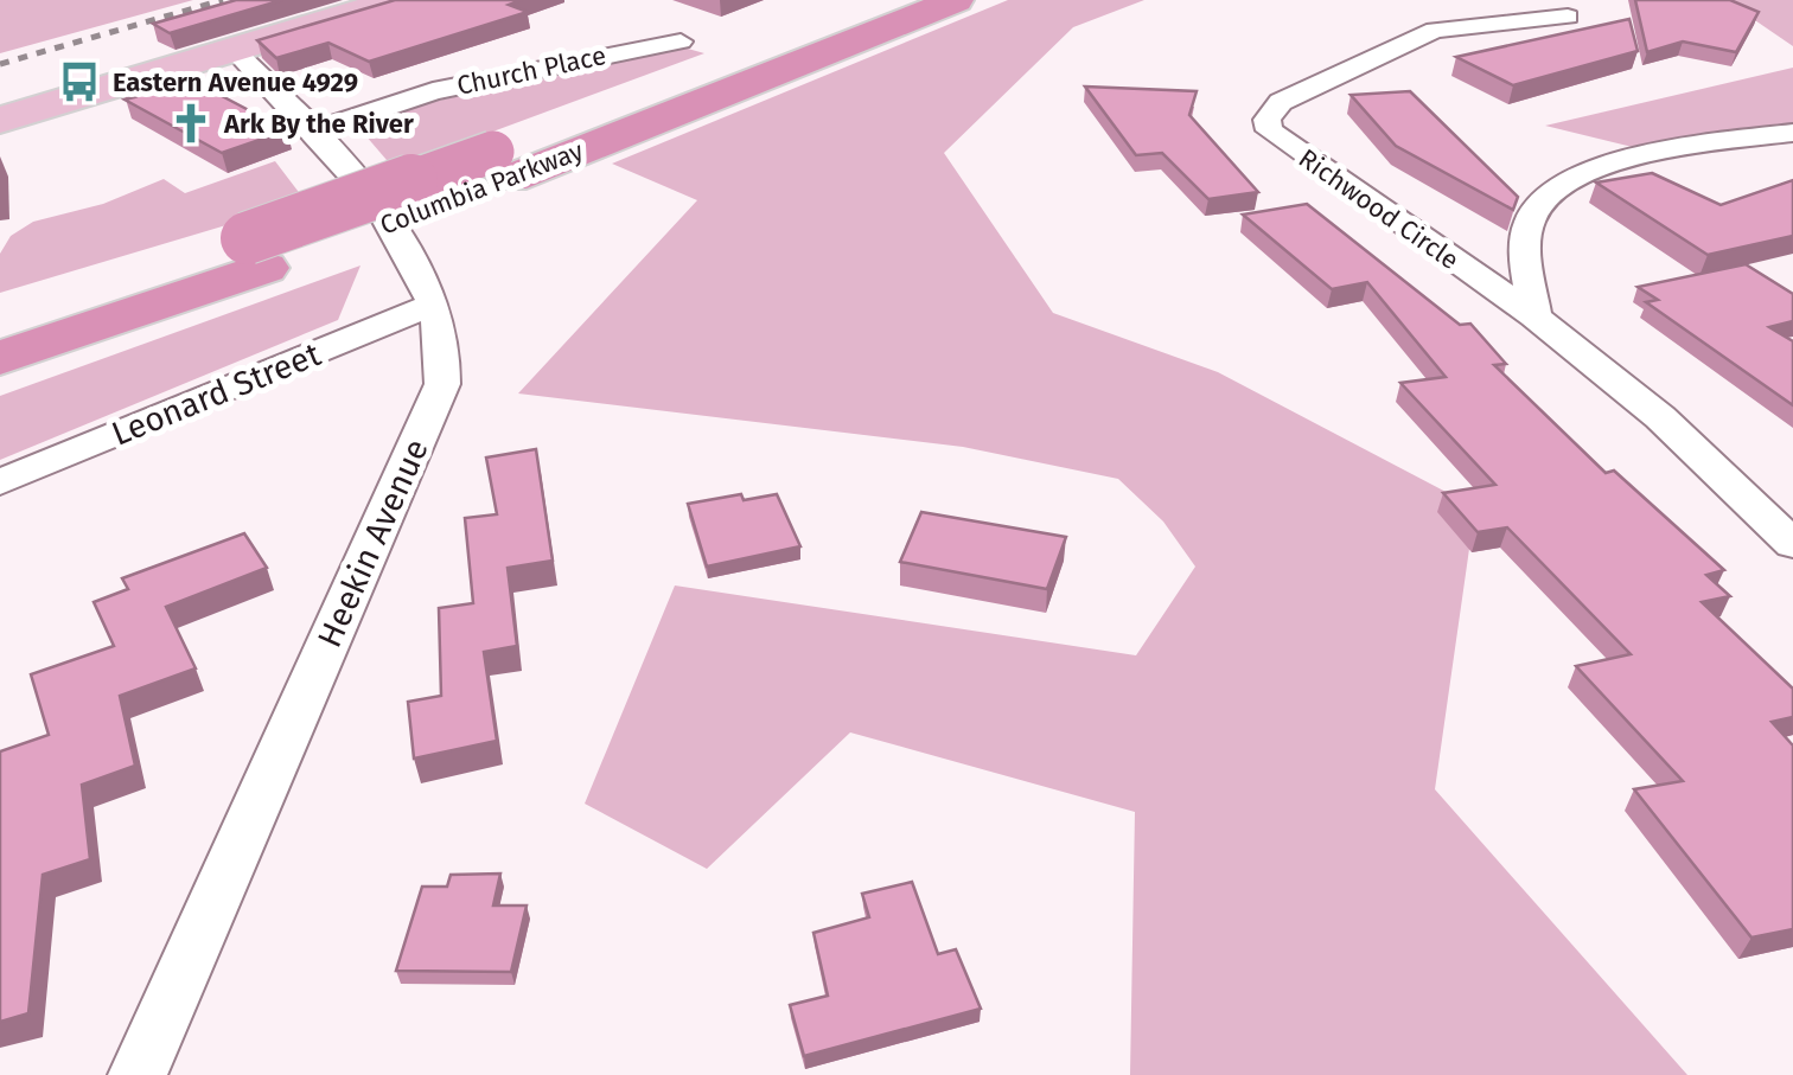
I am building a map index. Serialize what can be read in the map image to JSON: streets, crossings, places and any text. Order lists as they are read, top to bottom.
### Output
{
  "streets": {
    "highway": ["Columbia Parkway"],
    "street": [
      "Church Place",
      "Richwood Circle",
      "Leonard Street",
      "Heekin Avenue"
    ]
  },
  "crossings": [
    ["Church Place", "Heekin Avenue"],
    ["Leonard Street", "Heekin Avenue"]
  ],
  "places": {
    "bus stop": ["Eastern Avenue 4929"],
    "church": ["Ark By the River"]
  }
}
